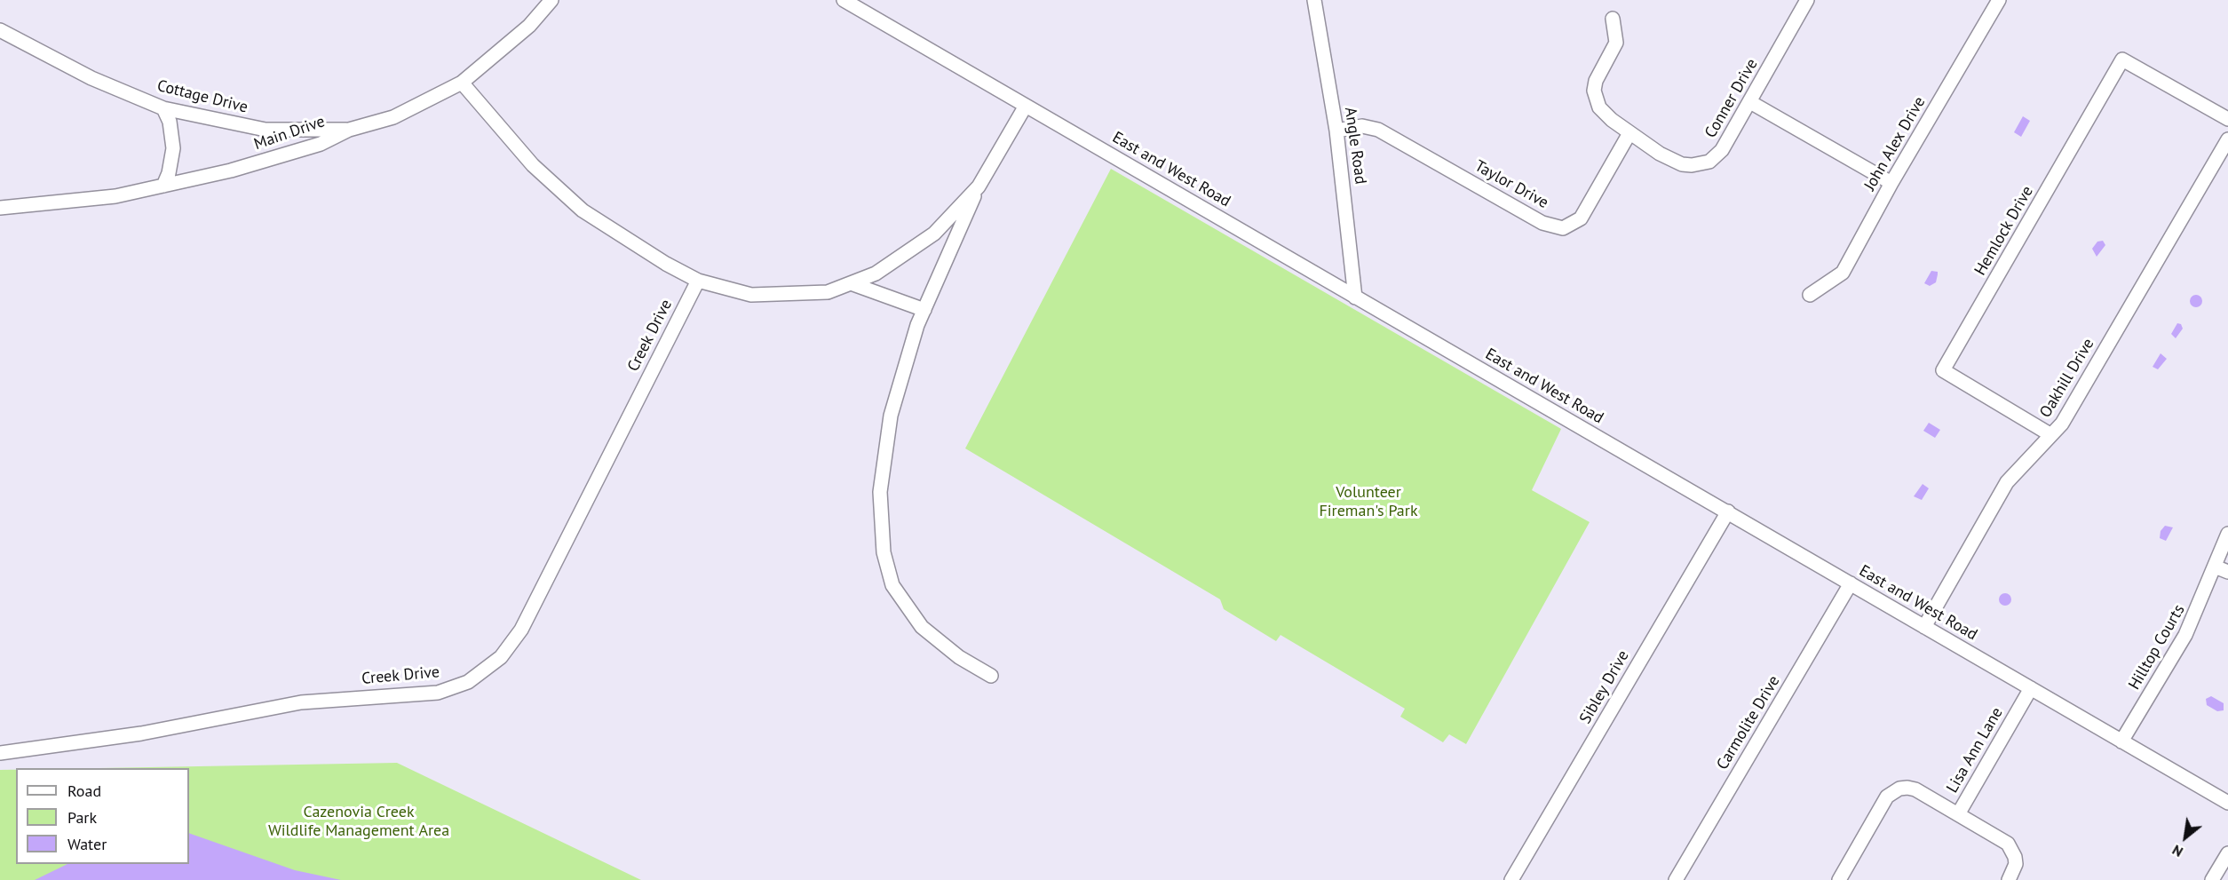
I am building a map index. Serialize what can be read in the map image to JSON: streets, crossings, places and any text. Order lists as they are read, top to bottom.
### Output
{
  "streets": {
    "street": [
      "Cottage Drive",
      "Conner Drive",
      "Main Drive",
      "John Alex Drive",
      "Angle Road",
      "East and West Road",
      "Taylor Drive",
      "Hemlock Drive",
      "Creek Drive",
      "Oakhill Drive",
      "Hilltop Courts",
      "Sibley Drive",
      "Carmolite Drive",
      "Lisa Ann Lane"
    ]
  },
  "crossings": [
    ["Cottage Drive", "Main Drive"],
    ["Conner Drive", "Taylor Drive"],
    ["Angle Road", "East and West Road"],
    ["Angle Road", "Taylor Drive"],
    ["East and West Road", "Oakhill Drive"],
    ["East and West Road", "Hilltop Courts"],
    ["East and West Road", "Sibley Drive"],
    ["East and West Road", "Carmolite Drive"],
    ["East and West Road", "Lisa Ann Lane"],
    ["Hemlock Drive", "Oakhill Drive"]
  ],
  "parks": ["Volunteer Fireman's Park", "Cazenovia Creek Wildlife Management Area"],
  "legend": ["Road", "Park", "Water"],
  "north": "bottom left"
}
